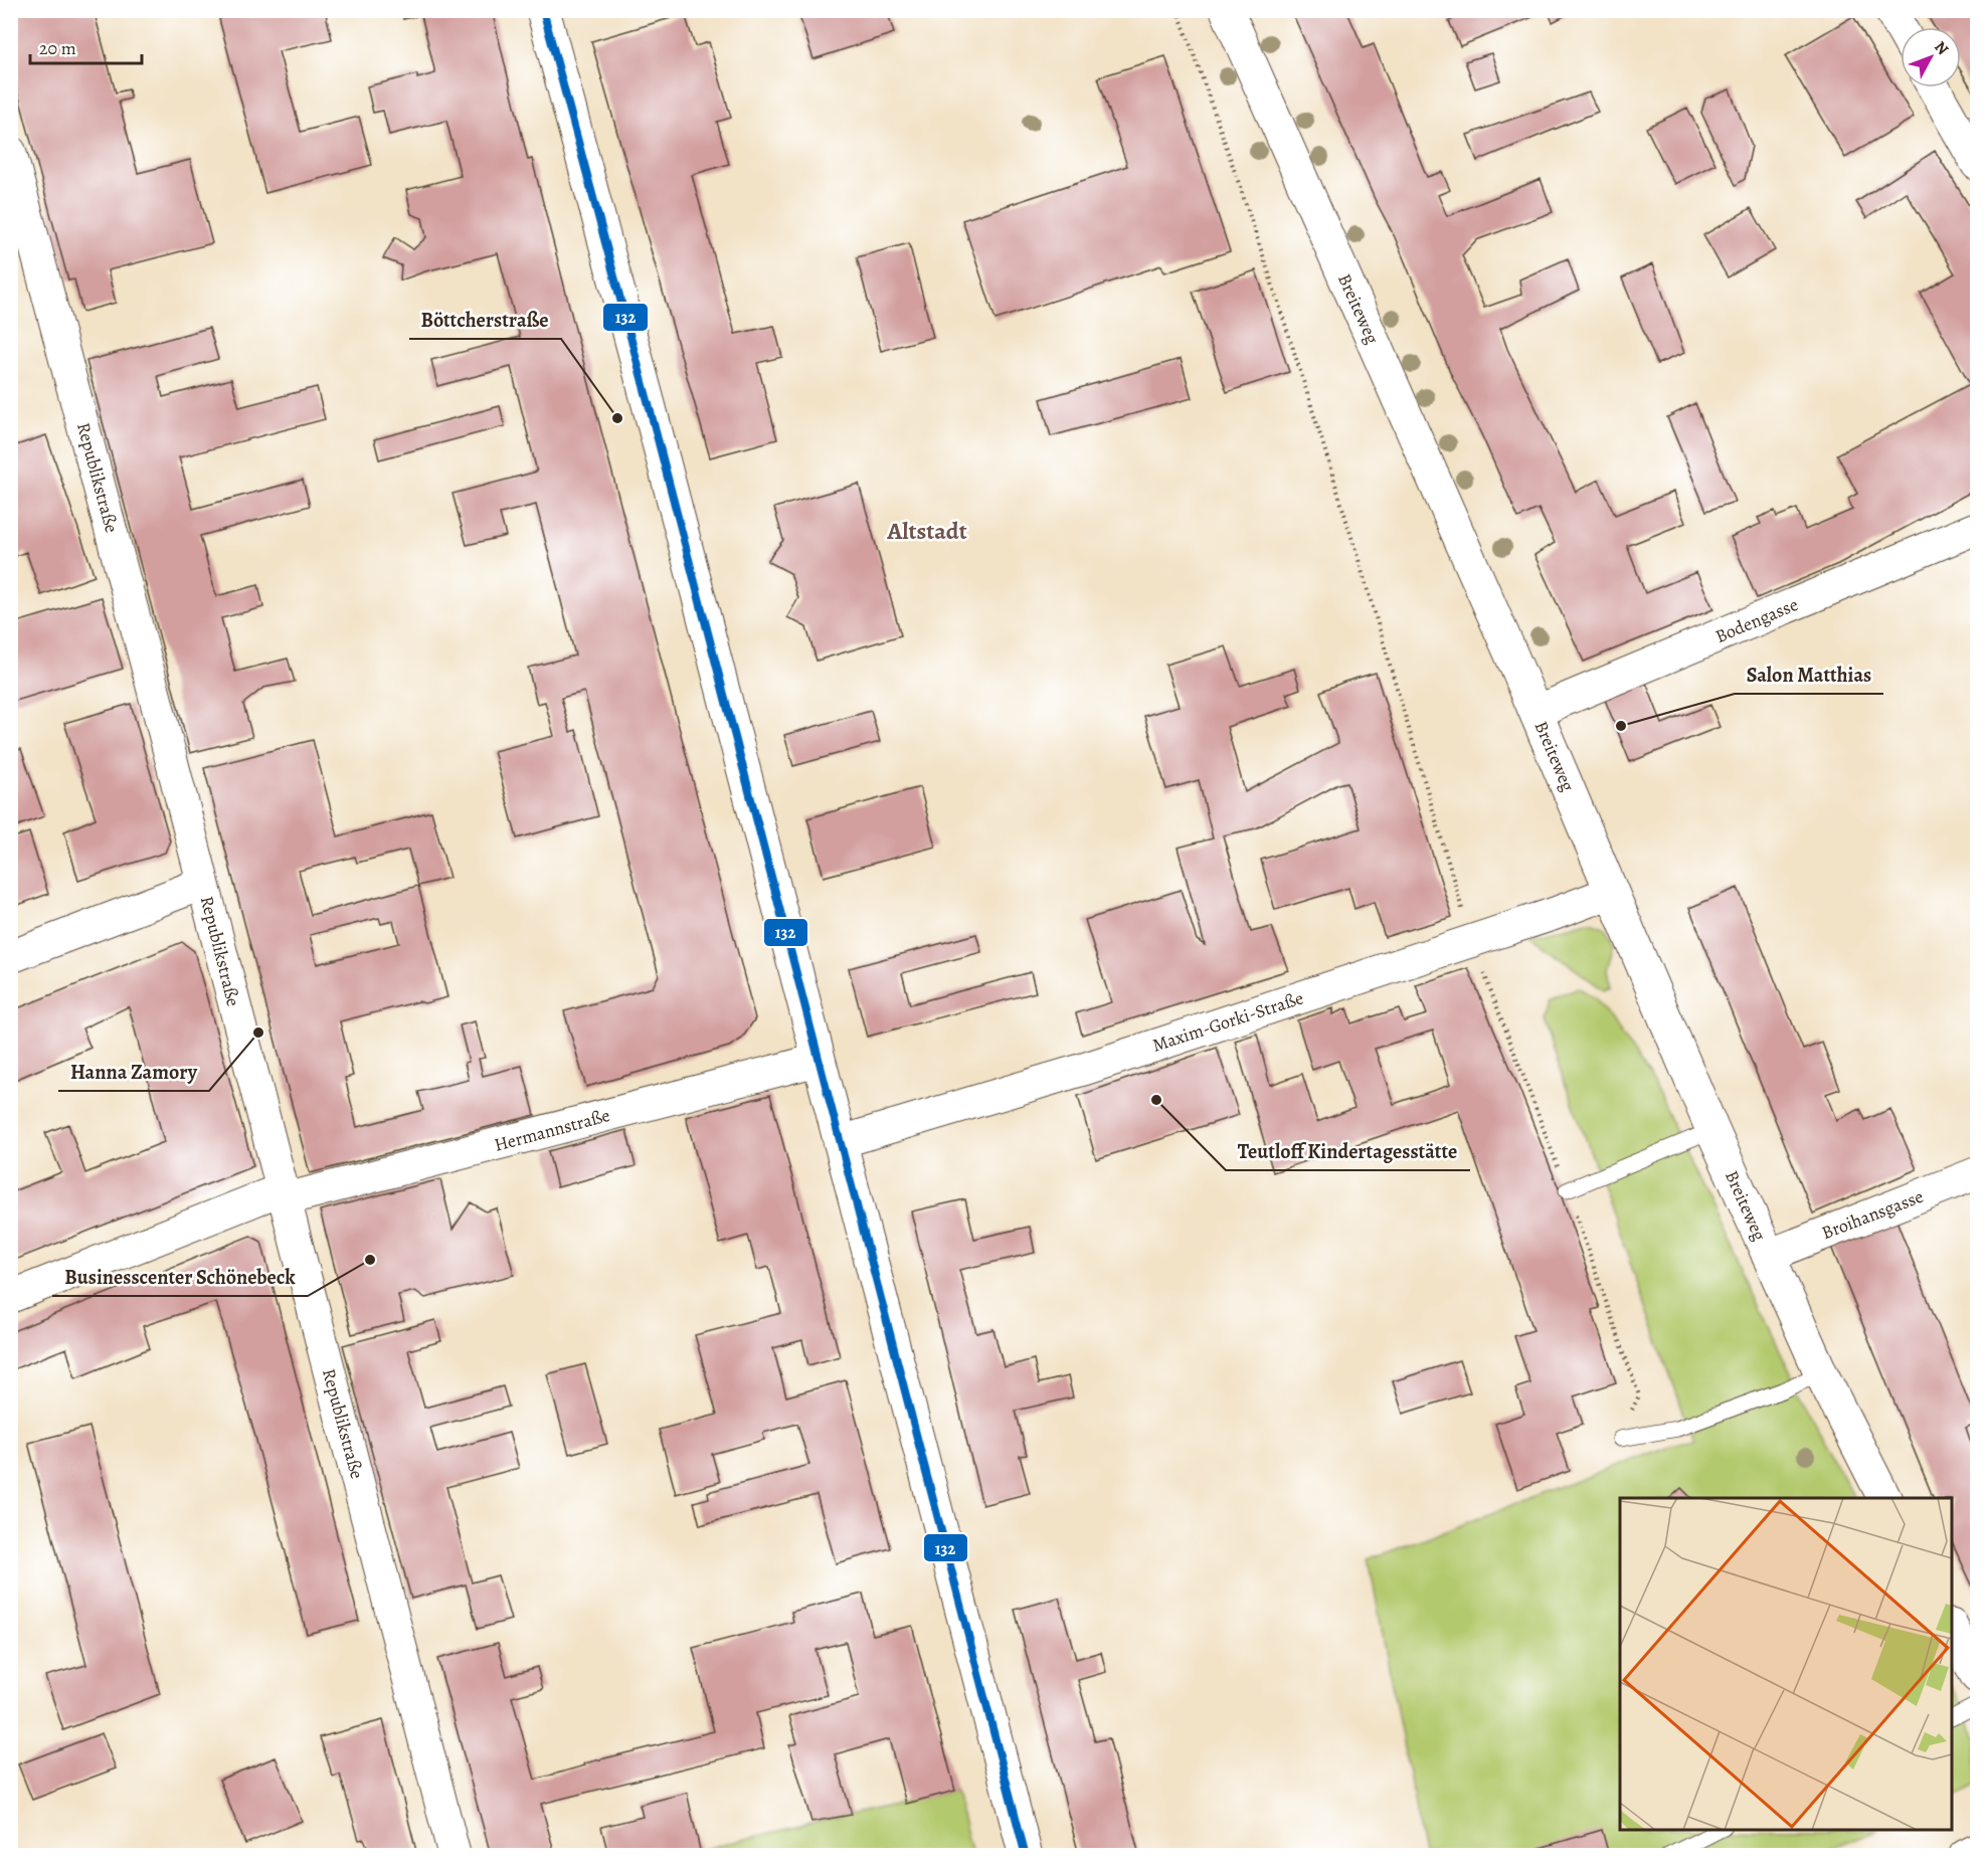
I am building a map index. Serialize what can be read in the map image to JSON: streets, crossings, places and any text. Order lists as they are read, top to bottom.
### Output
{
  "streets": {
    "street": [
      "Breiteweg",
      "Republikstraße",
      "Bodengasse",
      "Maxim-Gorki-Straße",
      "Hermannstraße",
      "Broihansgasse"
    ]
  },
  "crossings": [
    ["Breiteweg", "Bodengasse"],
    ["Breiteweg", "Maxim-Gorki-Straße"],
    ["Breiteweg", "Broihansgasse"],
    ["Republikstraße", "Hermannstraße"]
  ],
  "districts": ["Altstadt"],
  "places": [
    "Böttcherstraße",
    "Salon Matthias",
    "Hanna Zamory",
    "Teutloff Kindertagesstätte",
    "Businesscenter Schönebeck"
  ],
  "lines": ["transit line 132"],
  "scale_bar": "20 m",
  "north": "top right"
}
